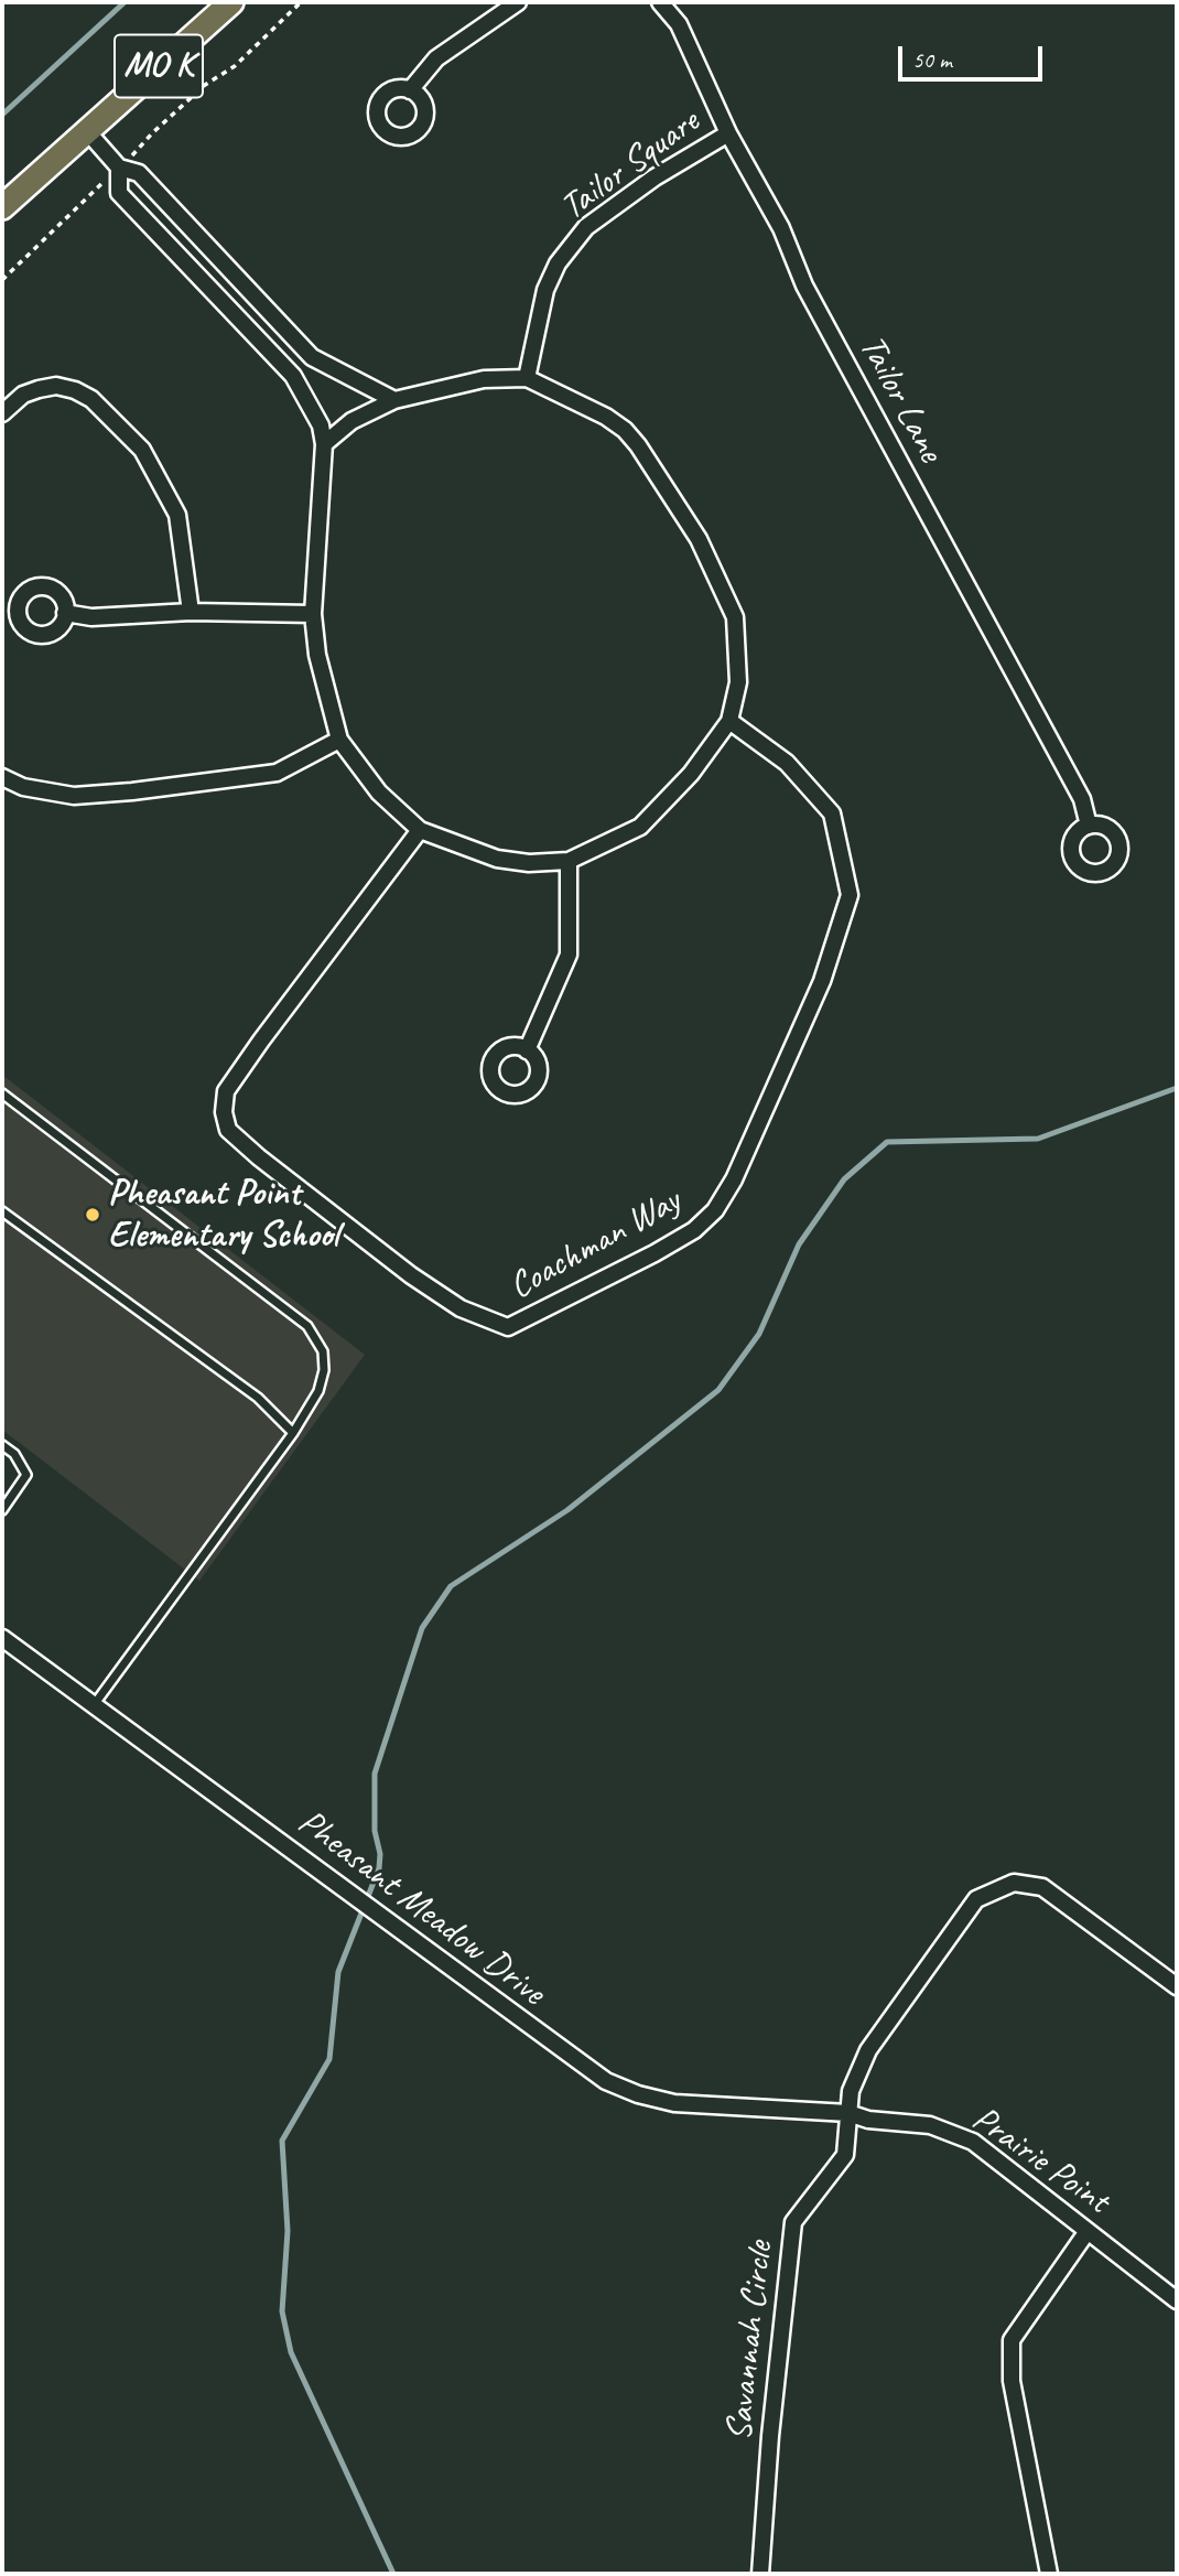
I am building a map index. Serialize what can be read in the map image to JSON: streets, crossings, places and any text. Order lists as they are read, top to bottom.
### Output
{
  "streets": {
    "main road": ["MO K"],
    "street": [
      "Tailor Square",
      "Tailor Lane",
      "Coachman Way",
      "Pheasant Meadow Drive",
      "Prairie Point",
      "Savannah Circle"
    ]
  },
  "crossings": [
    ["Tailor Square", "Tailor Lane"],
    ["Pheasant Meadow Drive", "Prairie Point"],
    ["Pheasant Meadow Drive", "Savannah Circle"],
    ["Prairie Point", "Savannah Circle"]
  ],
  "places": ["Pheasant Point Elementary School"],
  "scale_bar": "50 m"
}
